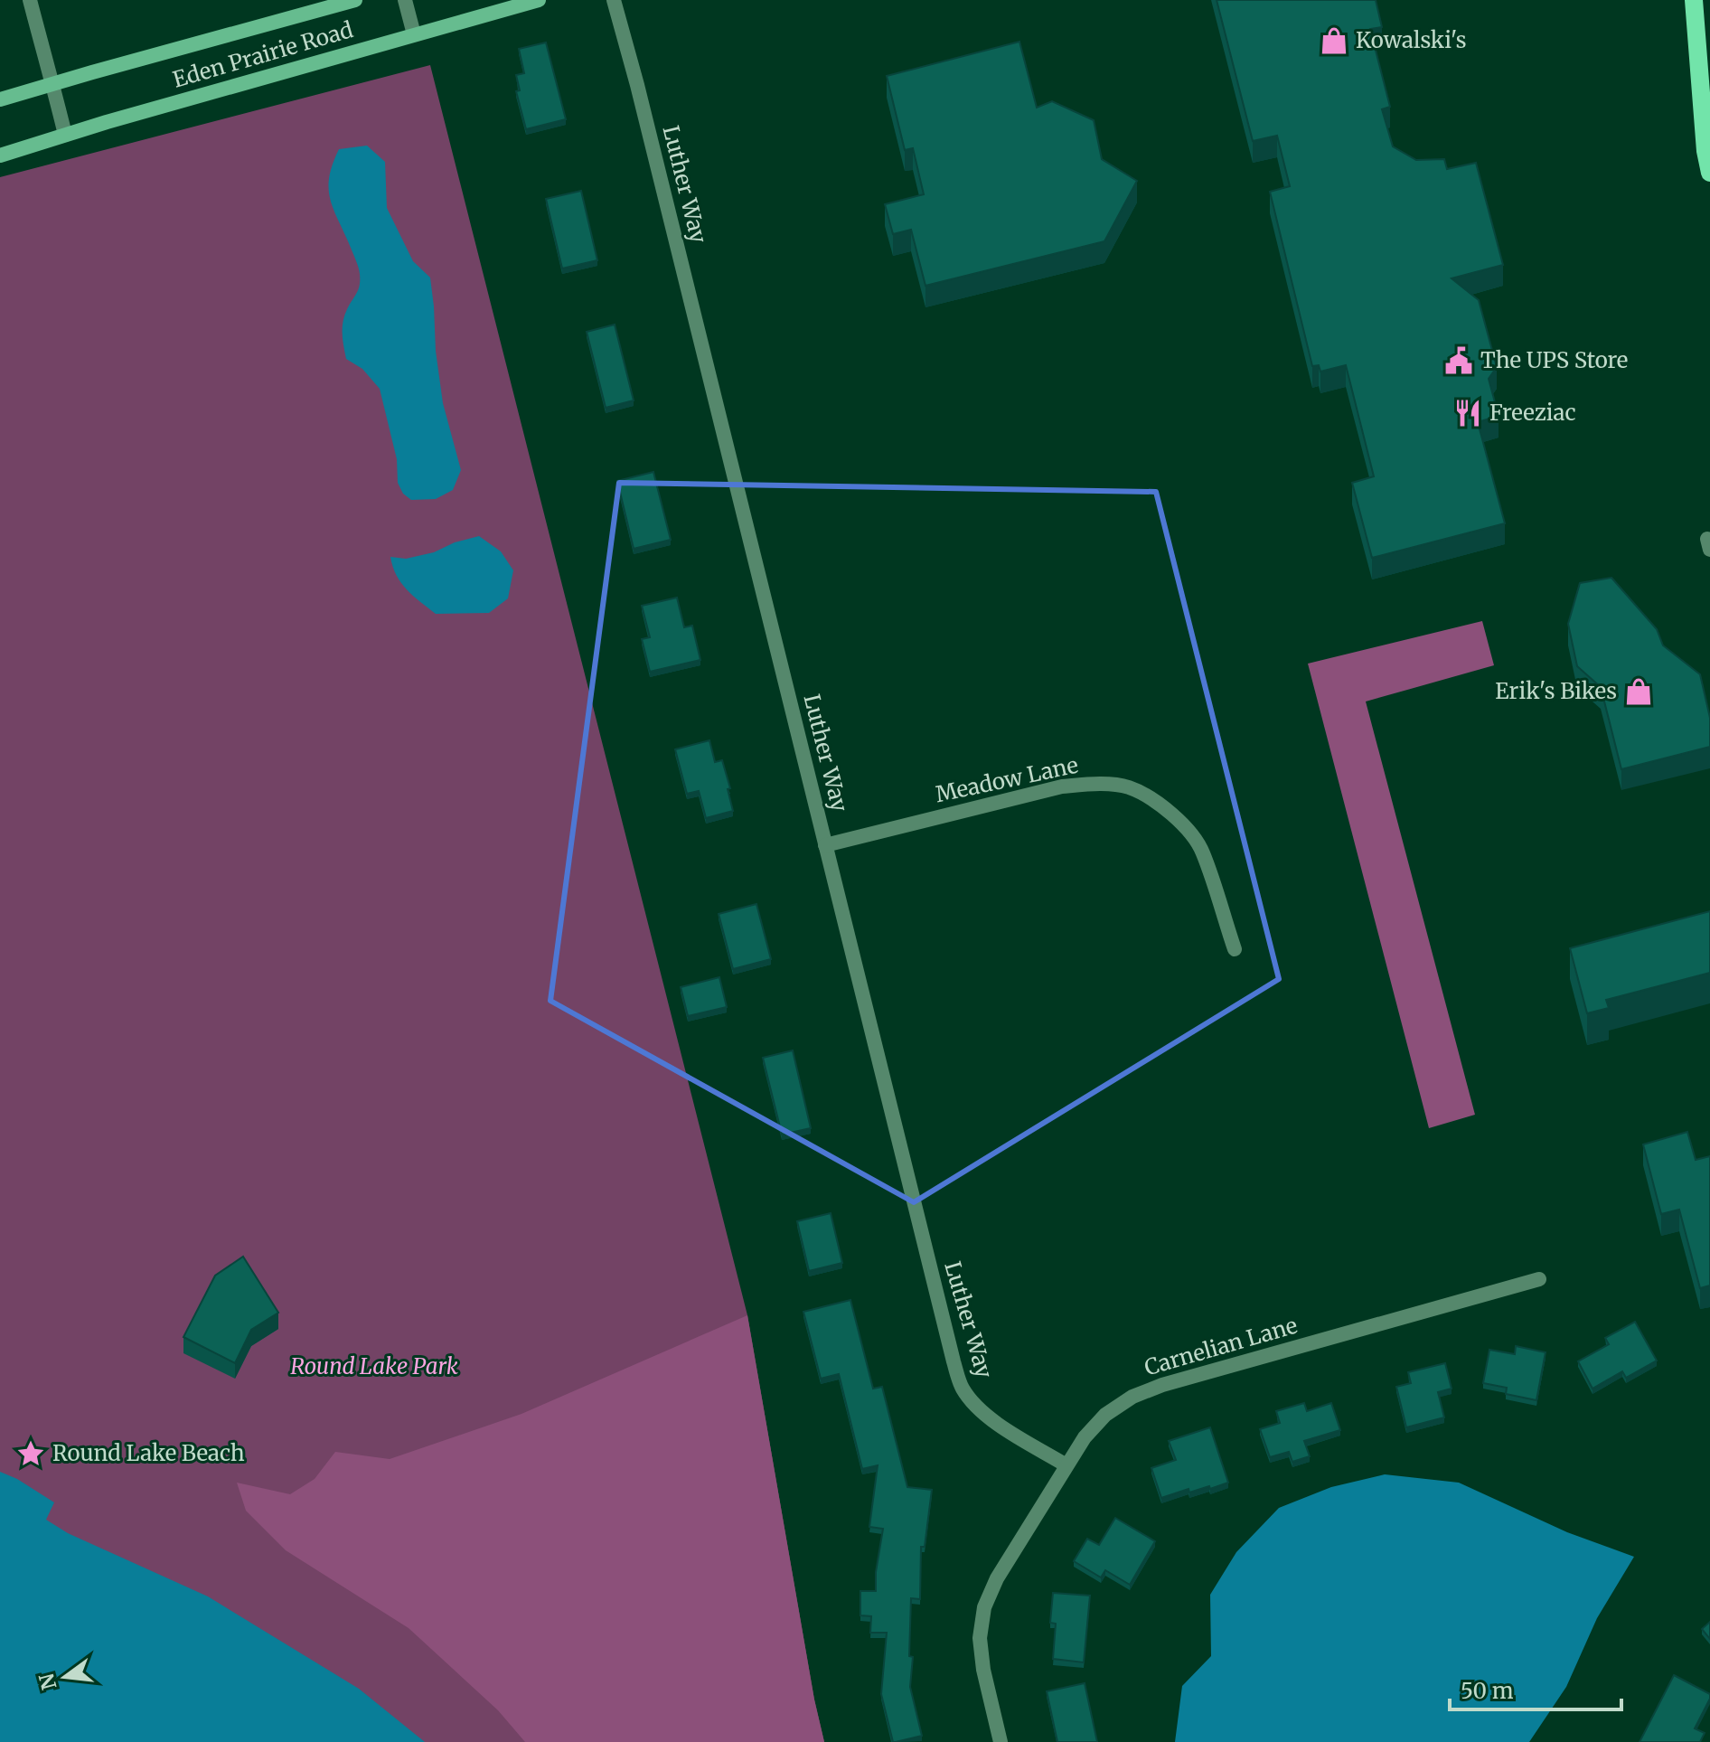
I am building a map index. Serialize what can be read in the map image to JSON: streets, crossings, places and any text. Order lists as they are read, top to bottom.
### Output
{
  "streets": {
    "main road": ["Eden Prairie Road"],
    "street": ["Luther Way", "Meadow Lane", "Carnelian Lane"]
  },
  "crossings": [
    ["Luther Way", "Meadow Lane"],
    ["Luther Way", "Carnelian Lane"]
  ],
  "parks": ["Round Lake Park"],
  "places": {
    "shop": ["Kowalski's", "Erik's Bikes"],
    "public building": ["The UPS Store"],
    "restaurant": ["Freeziac"],
    "place": ["Round Lake Beach"]
  },
  "scale_bar": "50 m",
  "north": "left"
}
